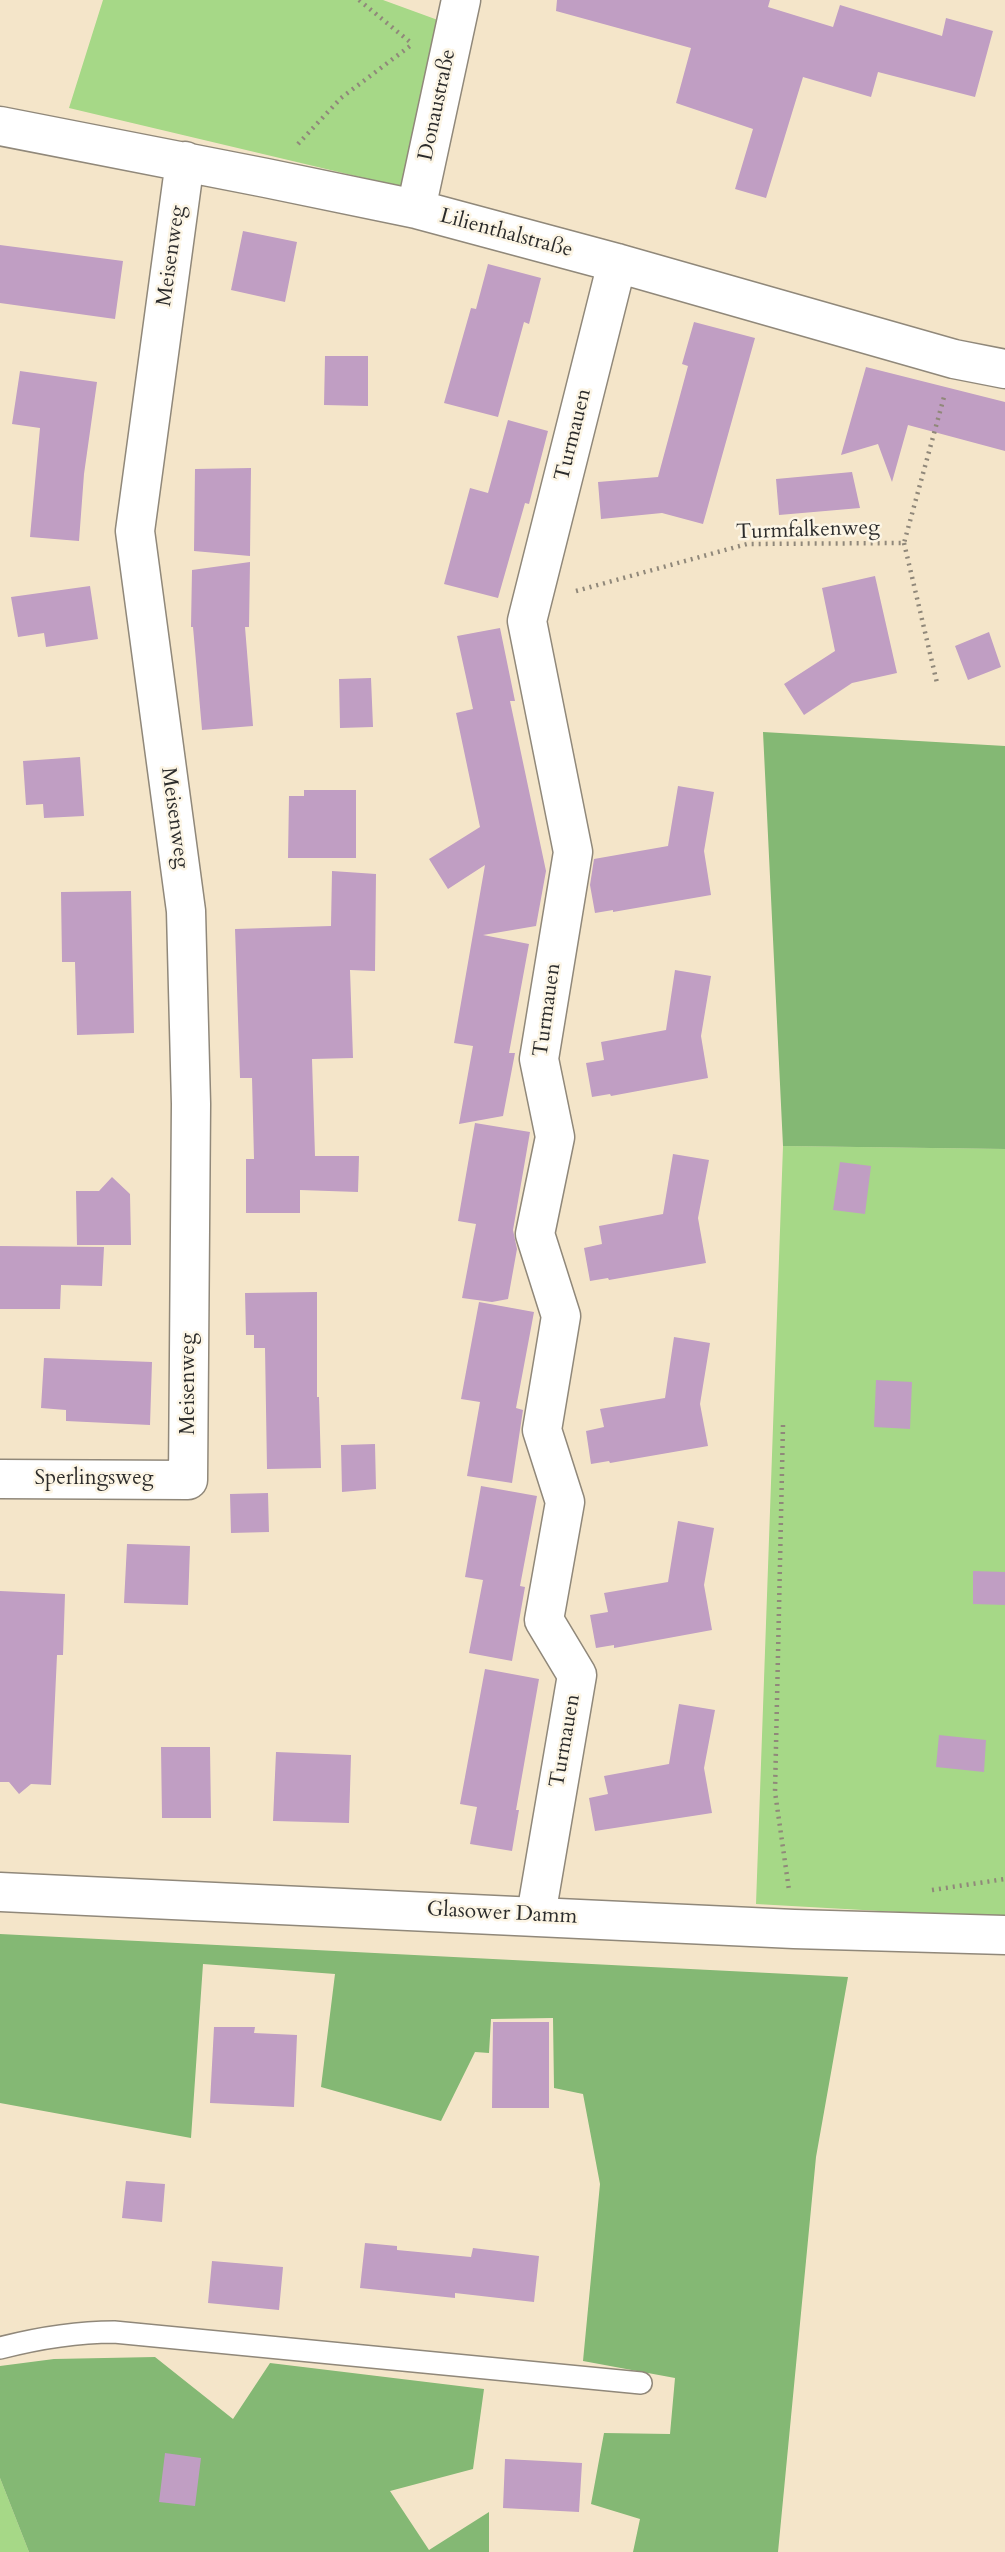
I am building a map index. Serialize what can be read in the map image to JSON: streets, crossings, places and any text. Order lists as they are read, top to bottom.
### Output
{
  "streets": {
    "street": [
      "Donaustraße",
      "Lilienthalstraße",
      "Meisenweg",
      "Turmauen",
      "Sperlingsweg",
      "Glasower Damm"
    ],
    "path": ["Turmfalkenweg"]
  },
  "crossings": [
    ["Donaustraße", "Lilienthalstraße"],
    ["Lilienthalstraße", "Meisenweg"],
    ["Lilienthalstraße", "Turmauen"],
    ["Lilienthalstraße", "Turmfalkenweg"],
    ["Meisenweg", "Sperlingsweg"],
    ["Turmauen", "Turmfalkenweg"],
    ["Turmauen", "Glasower Damm"]
  ]
}
